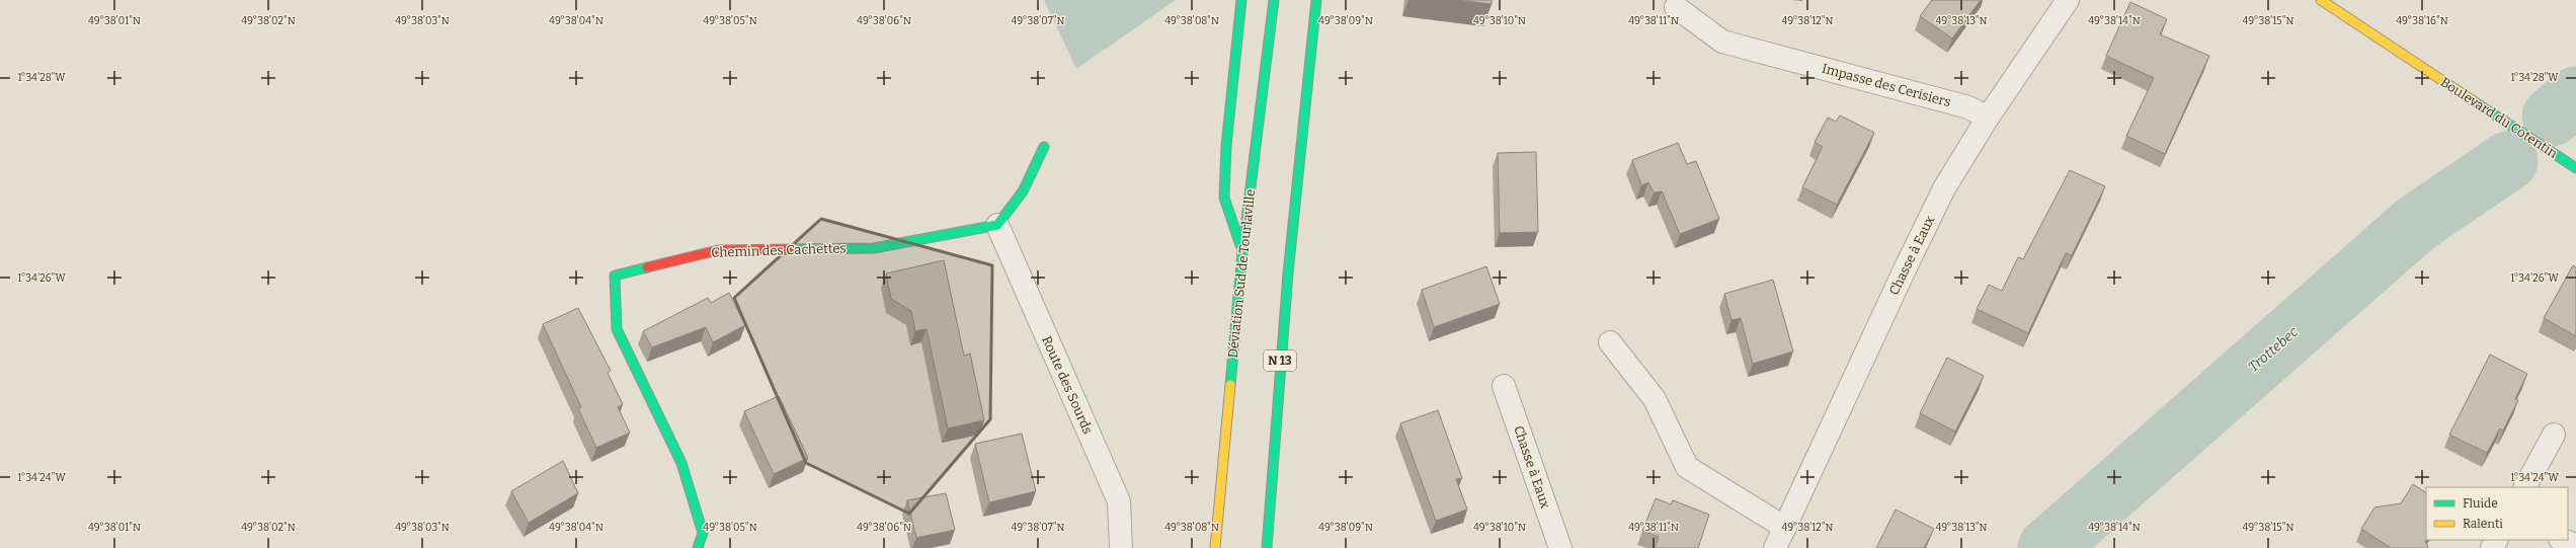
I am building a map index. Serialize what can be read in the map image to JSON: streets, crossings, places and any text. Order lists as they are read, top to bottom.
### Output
{
  "streets": {
    "main road": [
      "Boulevard du Cotentin",
      "Chemin des Cachettes",
      "Déviation Sud de Tourlaville",
      "N 13"
    ],
    "street": ["Impasse des Cerisiers", "Chasse à Eaux", "Route des Sourds"]
  },
  "crossings": [
    ["Impasse des Cerisiers", "Chasse à Eaux"],
    ["Chemin des Cachettes", "Route des Sourds"]
  ],
  "water": ["Trottebec"],
  "legend": ["Fluide", "Ralenti"],
  "coordinates": [
    "49°38'01\"N",
    "49°38'02\"N",
    "49°38'03\"N",
    "49°38'04\"N",
    "49°38'05\"N",
    "49°38'06\"N",
    "49°38'07\"N",
    "49°38'08\"N",
    "49°38'09\"N",
    "49°38'10\"N",
    "49°38'11\"N",
    "49°38'12\"N",
    "49°38'13\"N",
    "49°38'14\"N",
    "49°38'15\"N",
    "49°38'16\"N",
    "1°34'28\"W",
    "1°34'26\"W",
    "1°34'24\"W"
  ]
}
